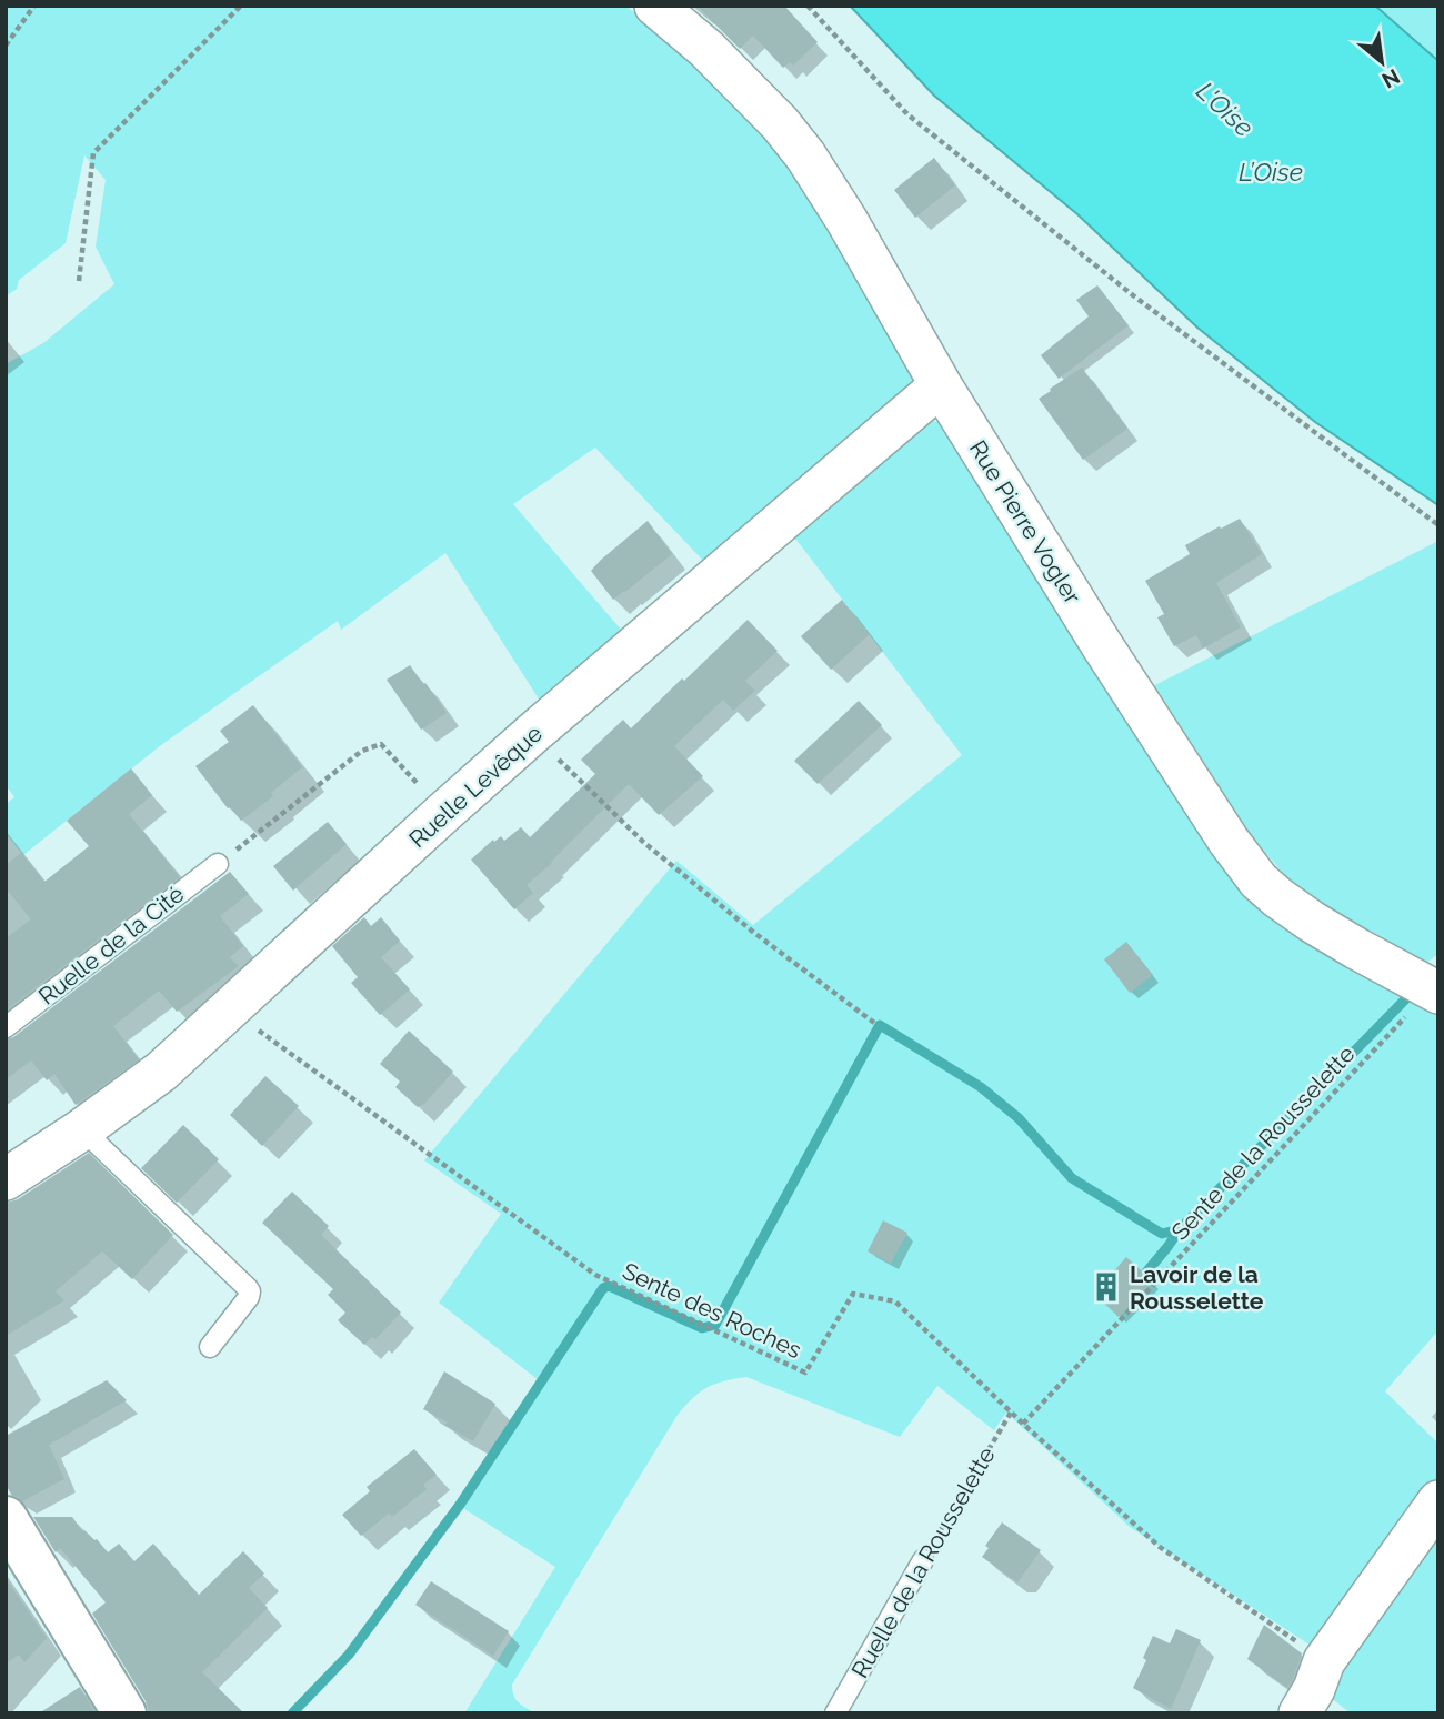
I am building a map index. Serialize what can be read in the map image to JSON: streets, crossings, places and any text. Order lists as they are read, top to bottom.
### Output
{
  "streets": {
    "street": ["Rue Pierre Vogler", "Ruelle Levêque"],
    "lane": ["Ruelle de la Cité", "Ruelle de la Rousselette"],
    "path": ["Sente de la Rousselette", "Sente des Roches"]
  },
  "crossings": [
    ["Rue Pierre Vogler", "Ruelle Levêque"],
    ["Rue Pierre Vogler", "Sente de la Rousselette"],
    ["Ruelle Levêque", "Sente des Roches"],
    ["Sente de la Rousselette", "Sente des Roches"],
    ["Sente des Roches", "Ruelle de la Rousselette"]
  ],
  "water": ["L'Oise", "L’Oise"],
  "places": {
    "building": ["Lavoir de la Rousselette"]
  },
  "north": "bottom right"
}
